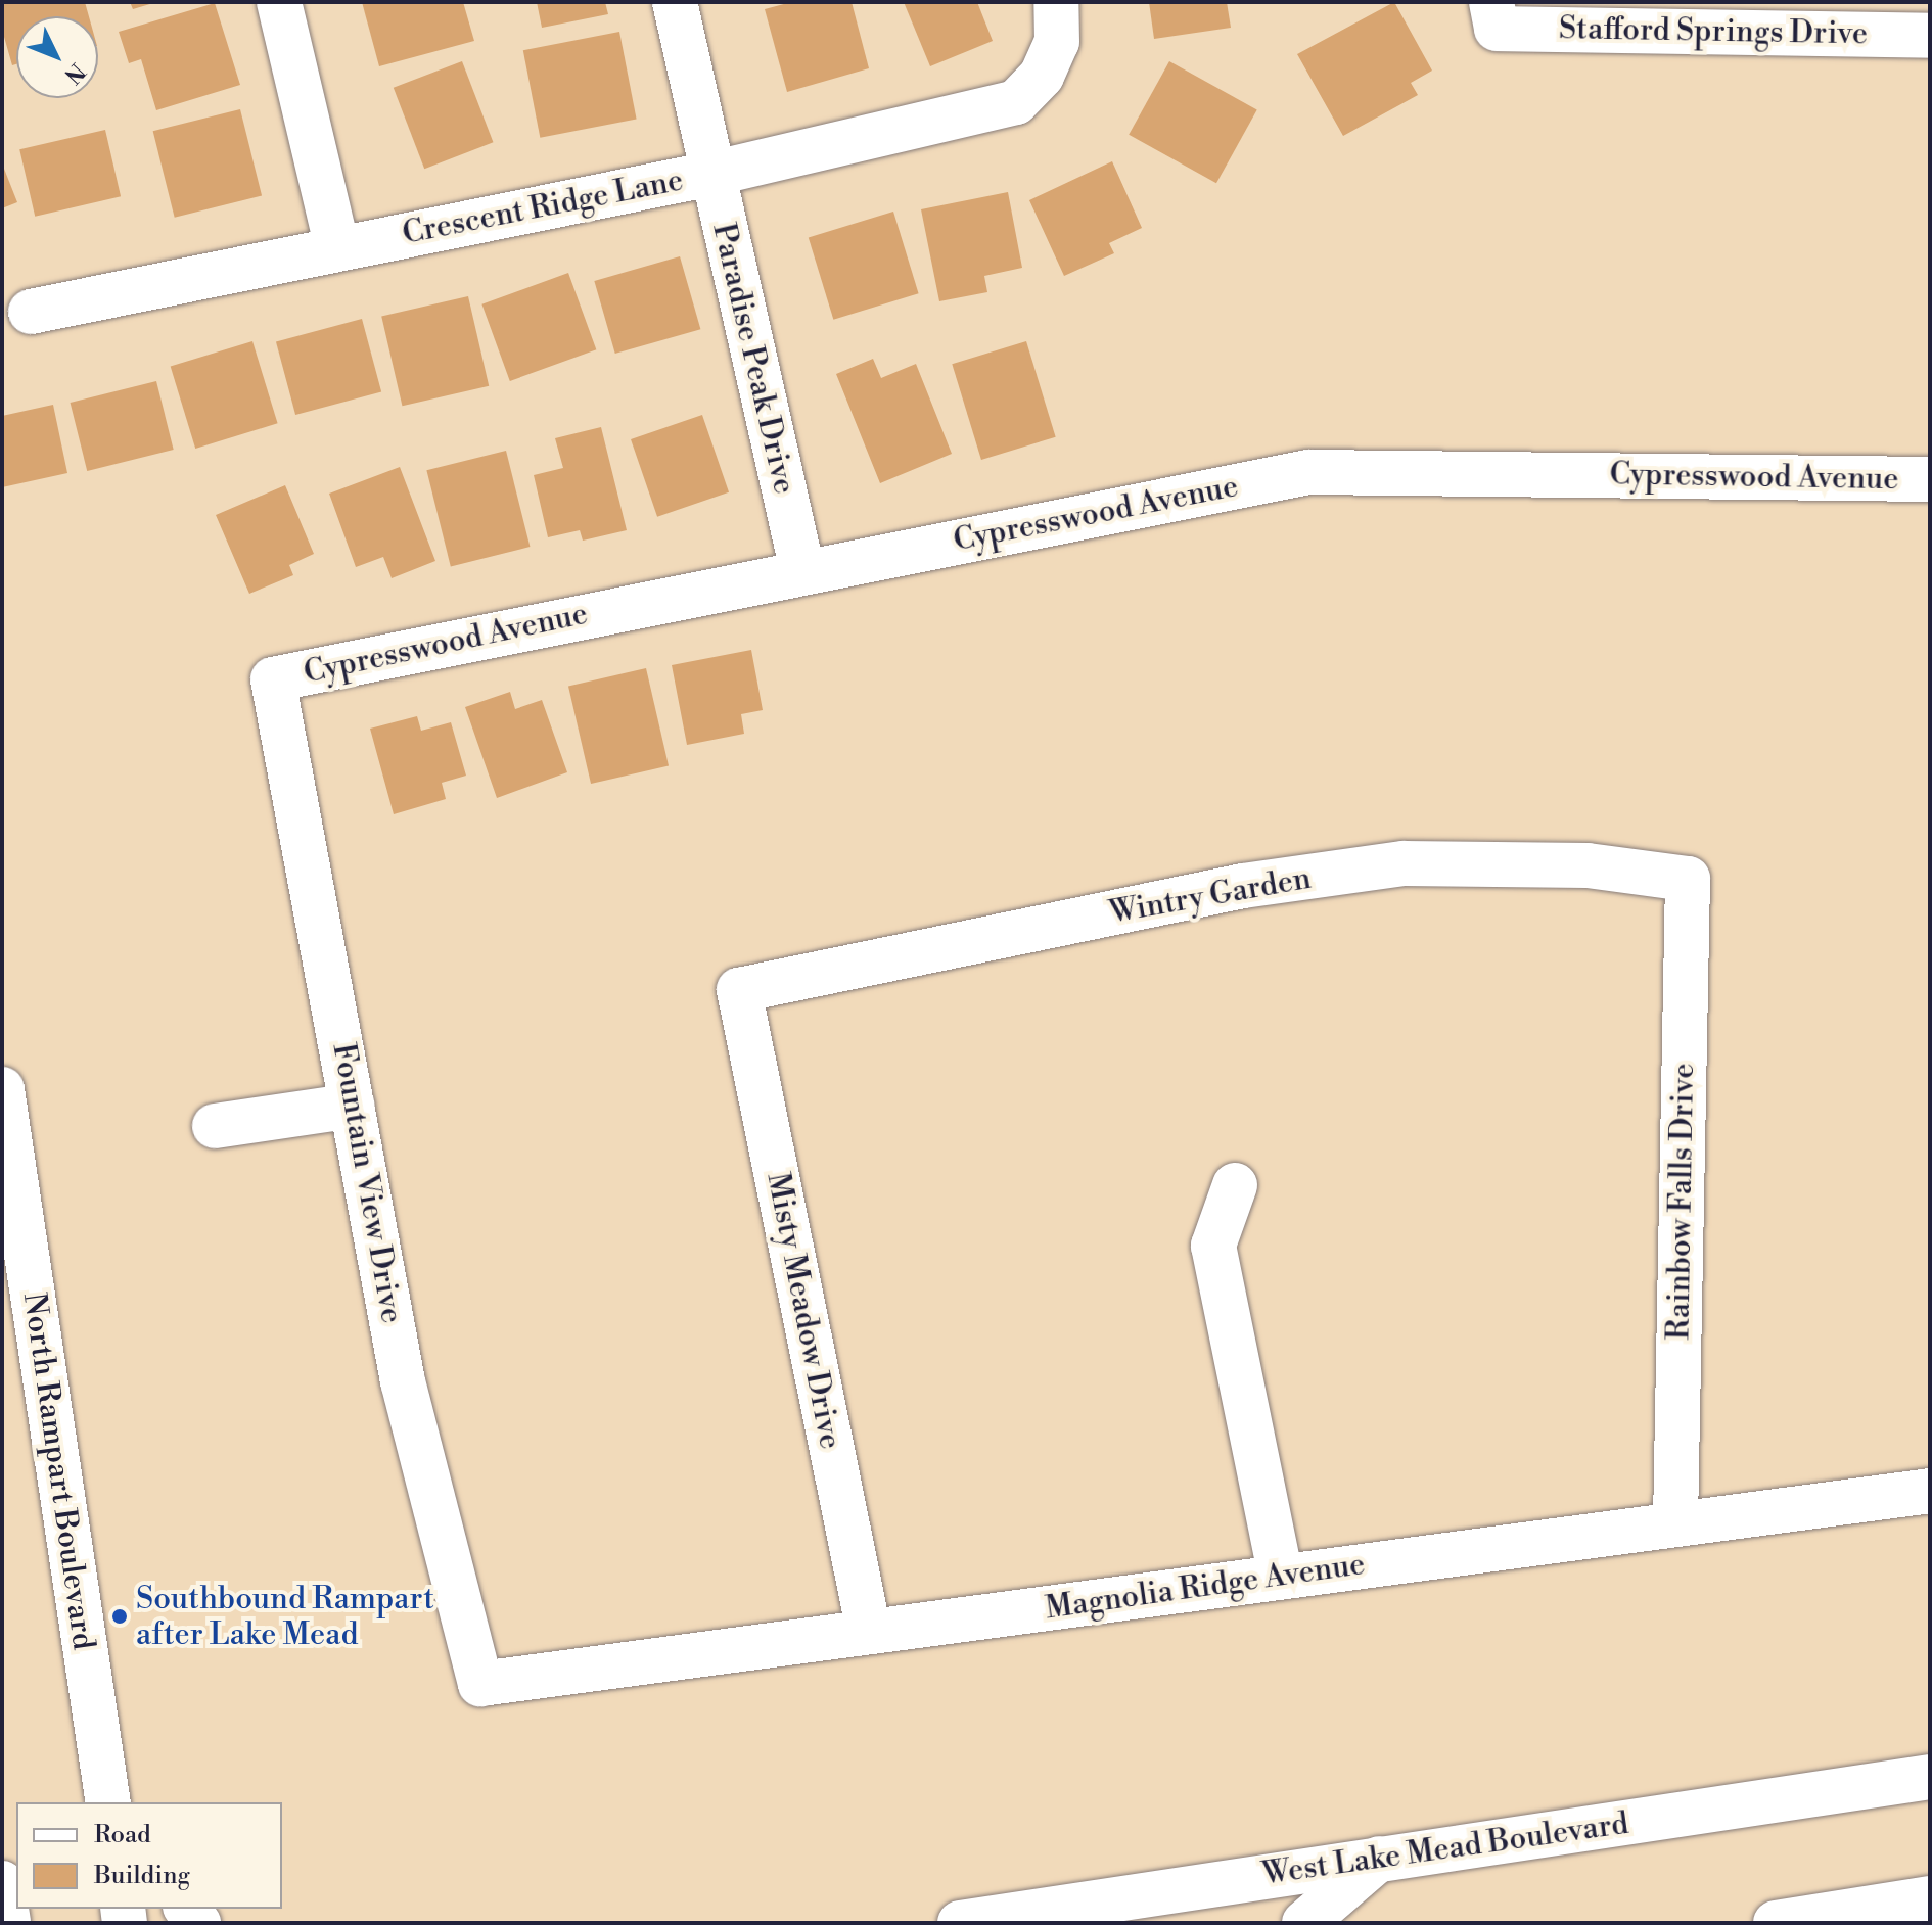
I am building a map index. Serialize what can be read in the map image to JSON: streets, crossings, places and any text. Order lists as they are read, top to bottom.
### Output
{
  "streets": {
    "street": [
      "Stafford Springs Drive",
      "Crescent Ridge Lane",
      "Paradise Peak Drive",
      "Cypresswood Avenue",
      "Wintry Garden",
      "Fountain View Drive",
      "Rainbow Falls Drive",
      "Misty Meadow Drive",
      "North Rampart Boulevard",
      "Magnolia Ridge Avenue",
      "West Lake Mead Boulevard"
    ]
  },
  "crossings": [
    ["Crescent Ridge Lane", "Paradise Peak Drive"],
    ["Paradise Peak Drive", "Cypresswood Avenue"],
    ["Cypresswood Avenue", "Fountain View Drive"],
    ["Wintry Garden", "Rainbow Falls Drive"],
    ["Wintry Garden", "Misty Meadow Drive"],
    ["Fountain View Drive", "Magnolia Ridge Avenue"],
    ["Rainbow Falls Drive", "Magnolia Ridge Avenue"],
    ["Misty Meadow Drive", "Magnolia Ridge Avenue"]
  ],
  "places": ["Southbound Rampart after Lake Mead"],
  "legend": ["Road", "Building"],
  "north": "bottom right"
}
